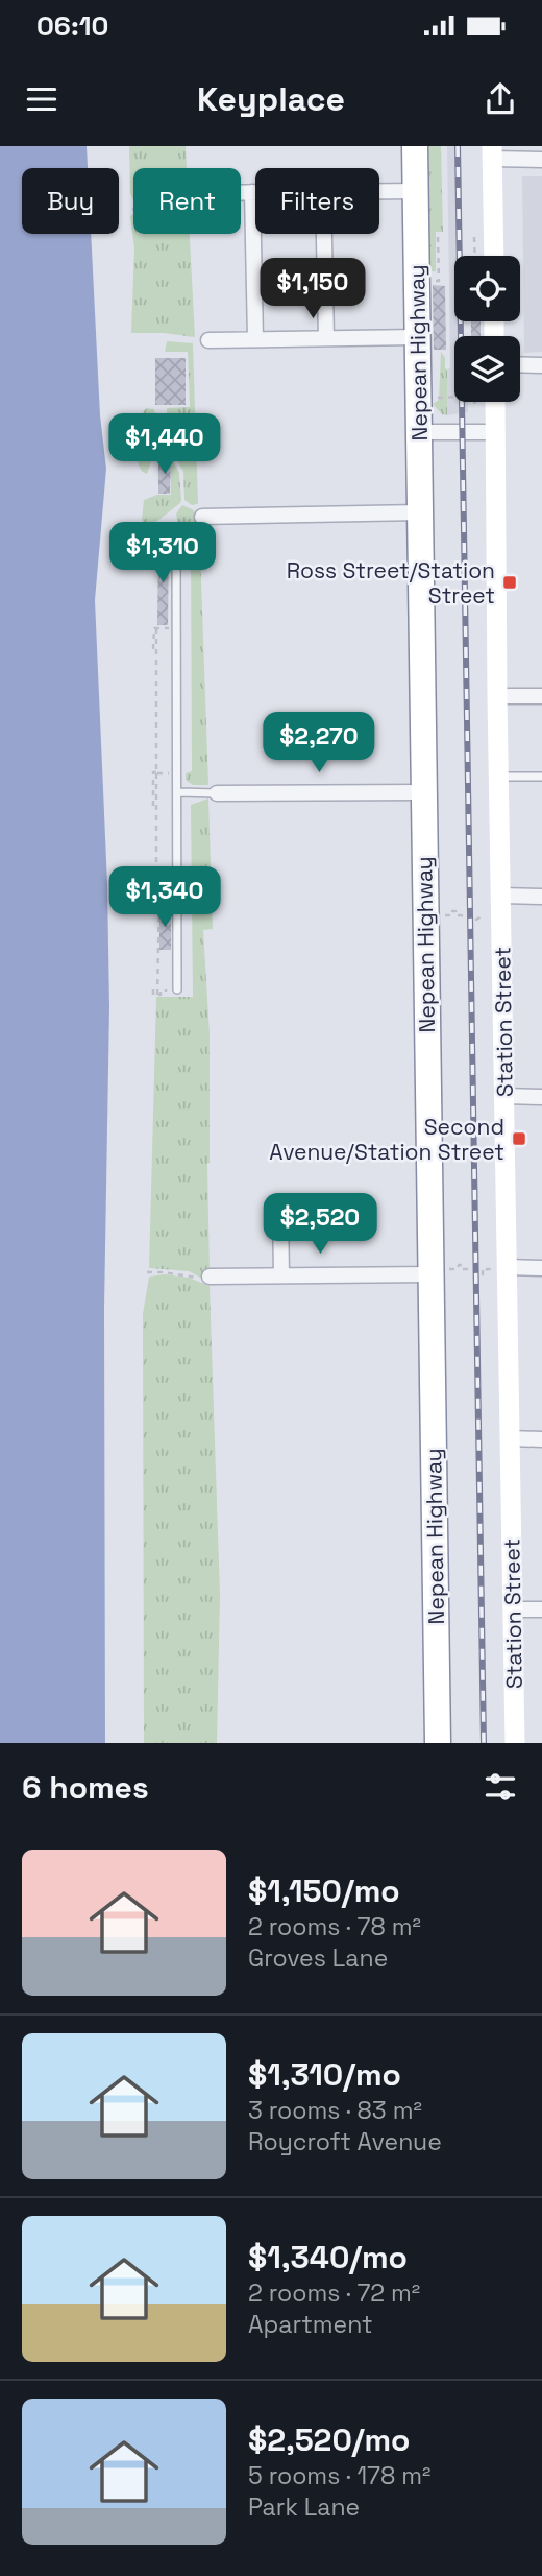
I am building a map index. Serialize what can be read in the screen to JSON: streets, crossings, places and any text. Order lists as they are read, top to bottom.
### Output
{
  "streets": {
    "highway": ["Nepean Highway"],
    "street": ["Station Street"]
  },
  "places": {
    "transit": ["Ross Street/Station Street", "Second Avenue/Station Street"]
  },
  "page": {
    "status": "06:10",
    "header": "Keyplace",
    "chip": ["Buy", "Rent", "Filters"],
    "price": [
      "$1,150",
      "$1,440",
      "$1,310",
      "$2,270",
      "$1,340",
      "$2,520"
    ],
    "heading": "6 homes",
    "list": [
      {
        "name": "$1,150/mo",
        "note": "2 rooms · 78 m² · Groves Lane"
      },
      {
        "name": "$1,310/mo",
        "note": "3 rooms · 83 m² · Roycroft Avenue"
      },
      {
        "name": "$1,340/mo",
        "note": "2 rooms · 72 m² · Apartment"
      },
      {
        "name": "$2,520/mo",
        "note": "5 rooms · 178 m² · Park Lane"
      }
    ]
  }
}
